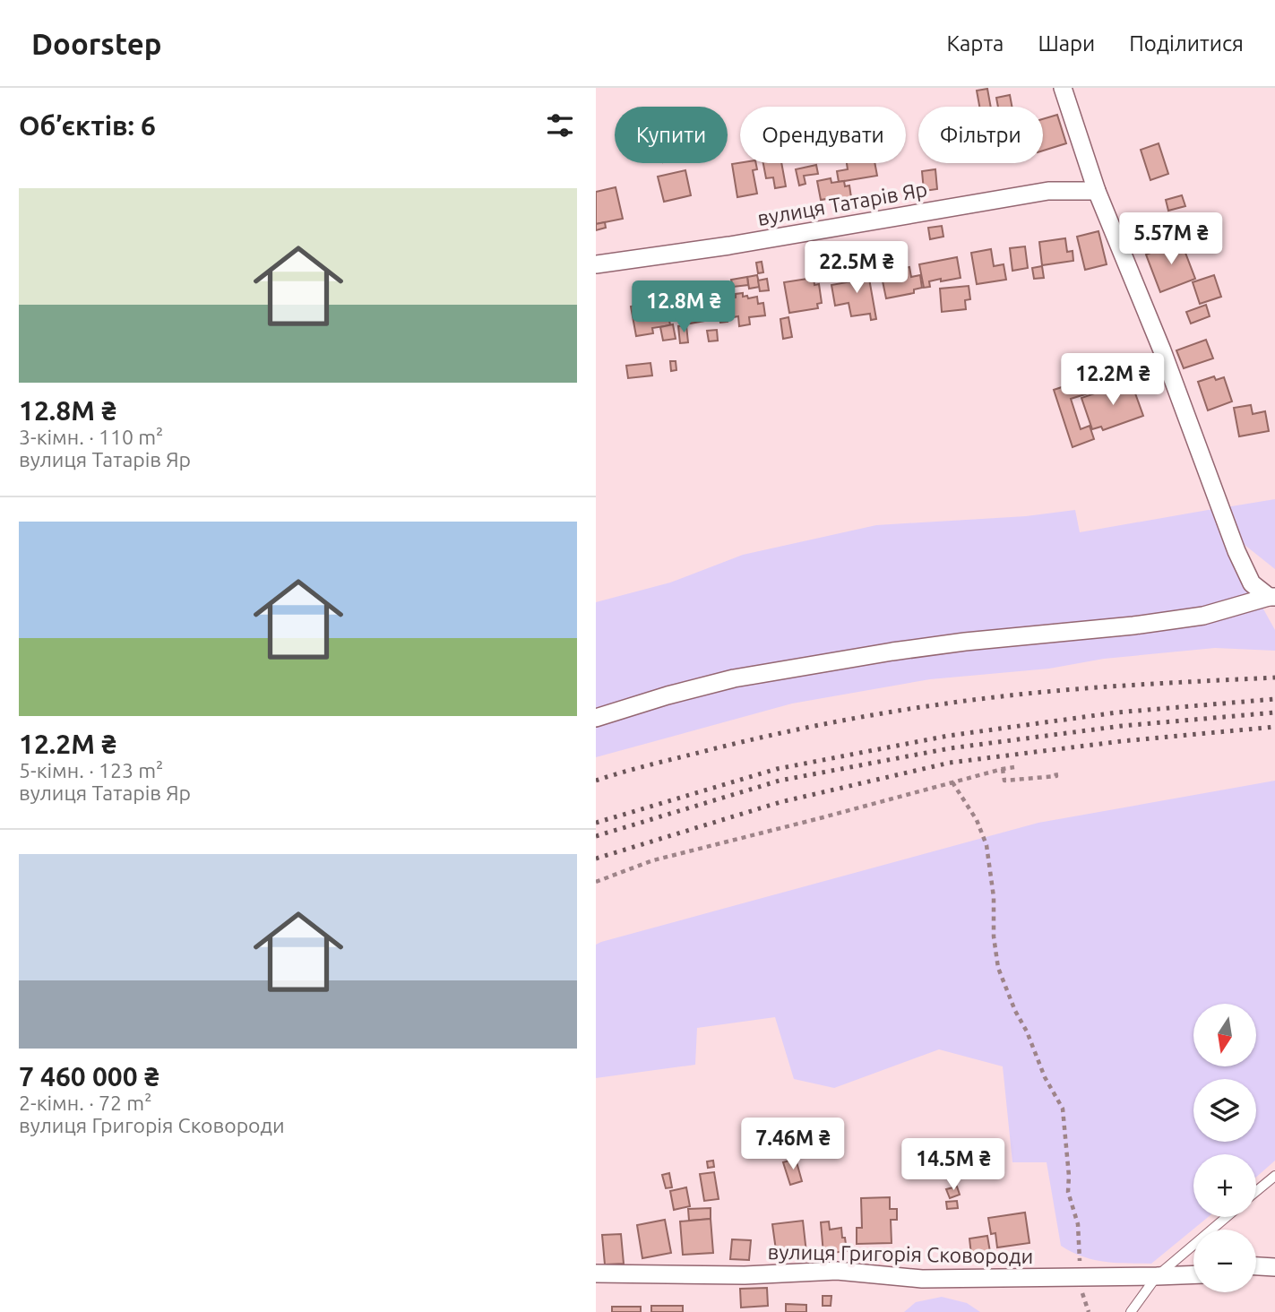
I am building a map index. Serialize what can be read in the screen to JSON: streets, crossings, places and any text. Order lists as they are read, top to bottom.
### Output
{
  "streets": {
    "street": ["вулиця Татарів Яр", "вулиця Григорія Сковороди"]
  },
  "north": "bottom",
  "page": {
    "header": "Doorstep",
    "nav": ["Карта", "Шари", "Поділитися"],
    "heading": "Об’єктів: 6",
    "chip": ["Купити", "Орендувати", "Фільтри"],
    "list": [
      {
        "name": "12.8M ₴",
        "note": "3-кімн. · 110 m² · вулиця Татарів Яр"
      },
      {
        "name": "12.2M ₴",
        "note": "5-кімн. · 123 m² · вулиця Татарів Яр"
      },
      {
        "name": "7 460 000 ₴",
        "note": "2-кімн. · 72 m² · вулиця Григорія Сковороди"
      }
    ],
    "price": [
      "5.57M ₴",
      "22.5M ₴",
      "12.8M ₴",
      "12.2M ₴",
      "7.46M ₴",
      "14.5M ₴"
    ],
    "map_buttons": ["+", "−"]
  }
}
